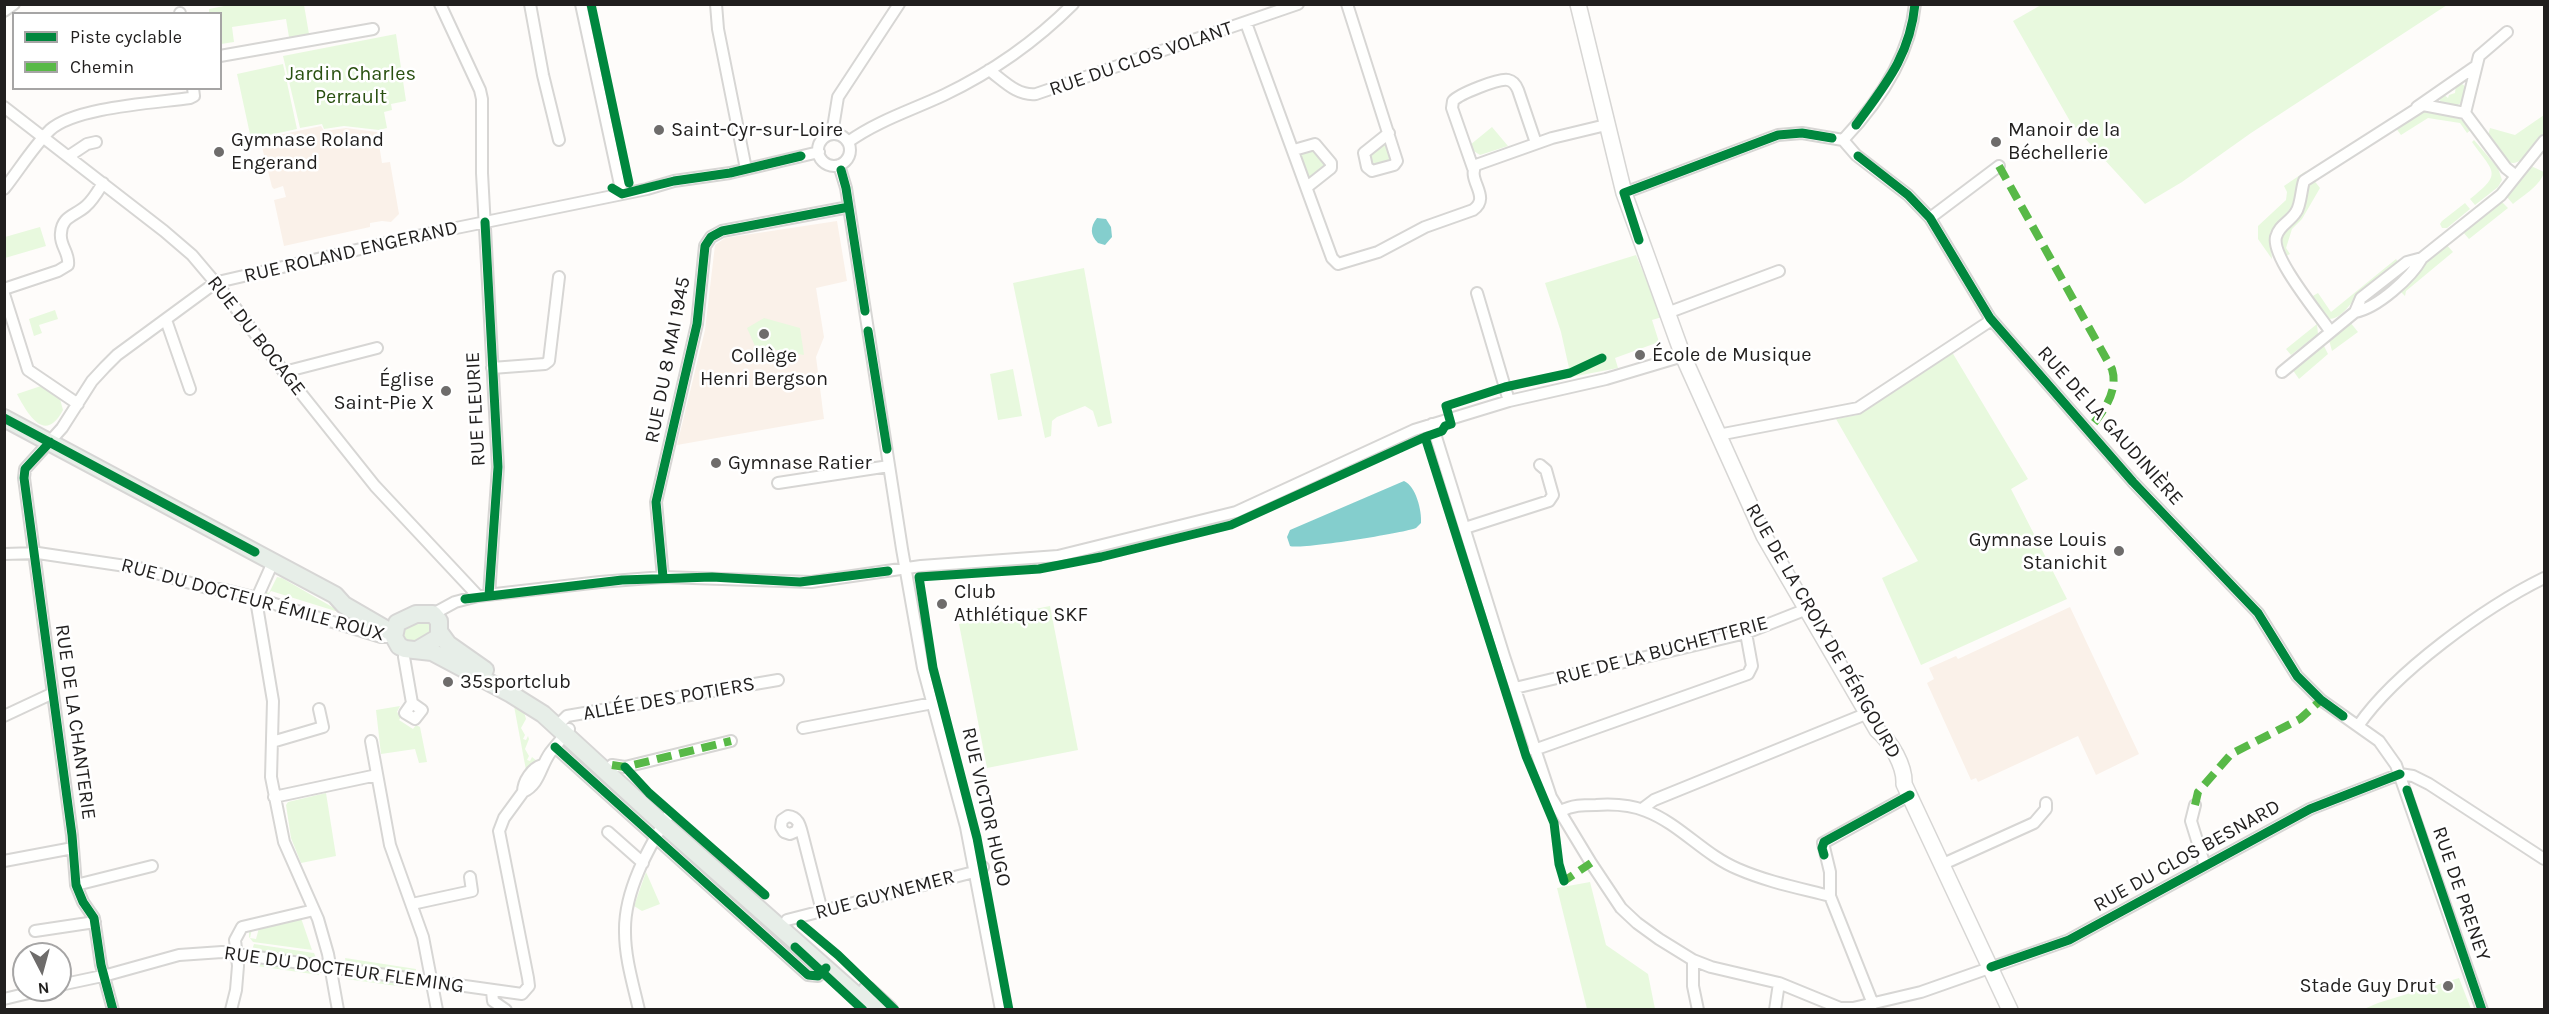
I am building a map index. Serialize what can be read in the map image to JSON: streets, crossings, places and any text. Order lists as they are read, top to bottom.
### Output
{
  "streets": {
    "street": [
      "RUE DU CLOS VOLANT",
      "RUE ROLAND ENGERAND",
      "RUE DU BOCAGE",
      "RUE DU 8 MAI 1945",
      "RUE FLEURIE",
      "RUE DE LA GAUDINIÈRE",
      "RUE DU DOCTEUR ÉMILE ROUX",
      "RUE DE LA CROIX DE PÉRIGOURD",
      "RUE DE LA BUCHETTERIE",
      "ALLÉE DES POTIERS",
      "RUE DE LA CHANTERIE",
      "RUE VICTOR HUGO",
      "RUE DU CLOS BESNARD",
      "RUE DE PRENEY",
      "RUE GUYNEMER",
      "RUE DU DOCTEUR FLEMING"
    ]
  },
  "crossings": [
    ["RUE ROLAND ENGERAND", "RUE DU BOCAGE"],
    ["RUE ROLAND ENGERAND", "RUE FLEURIE"],
    ["RUE ROLAND ENGERAND", "RUE DE LA CHANTERIE"],
    ["RUE ROLAND ENGERAND", "RUE VICTOR HUGO"],
    ["RUE DU BOCAGE", "RUE FLEURIE"],
    ["RUE DU 8 MAI 1945", "RUE VICTOR HUGO"],
    ["RUE DE LA GAUDINIÈRE", "RUE DU CLOS BESNARD"],
    ["RUE DE LA GAUDINIÈRE", "RUE DE PRENEY"],
    ["RUE DU DOCTEUR ÉMILE ROUX", "RUE DE LA CHANTERIE"],
    ["RUE DE LA CROIX DE PÉRIGOURD", "RUE DE LA BUCHETTERIE"],
    ["RUE DE LA CROIX DE PÉRIGOURD", "RUE DU CLOS BESNARD"],
    ["ALLÉE DES POTIERS", "RUE DU DOCTEUR FLEMING"],
    ["RUE DE LA CHANTERIE", "RUE DU DOCTEUR FLEMING"],
    ["RUE VICTOR HUGO", "RUE GUYNEMER"],
    ["RUE DU CLOS BESNARD", "RUE DE PRENEY"]
  ],
  "parks": ["Jardin Charles Perrault"],
  "places": [
    "Saint-Cyr-sur-Loire",
    "Manoir de la Béchellerie",
    "Gymnase Roland Engerand",
    "Collège Henri Bergson",
    "École de Musique",
    "Église Saint-Pie X",
    "Gymnase Ratier",
    "Gymnase Louis Stanichit",
    "Club Athlétique SKF",
    "35sportclub",
    "Stade Guy Drut"
  ],
  "legend": ["Piste cyclable", "Chemin"],
  "north": "bottom"
}
